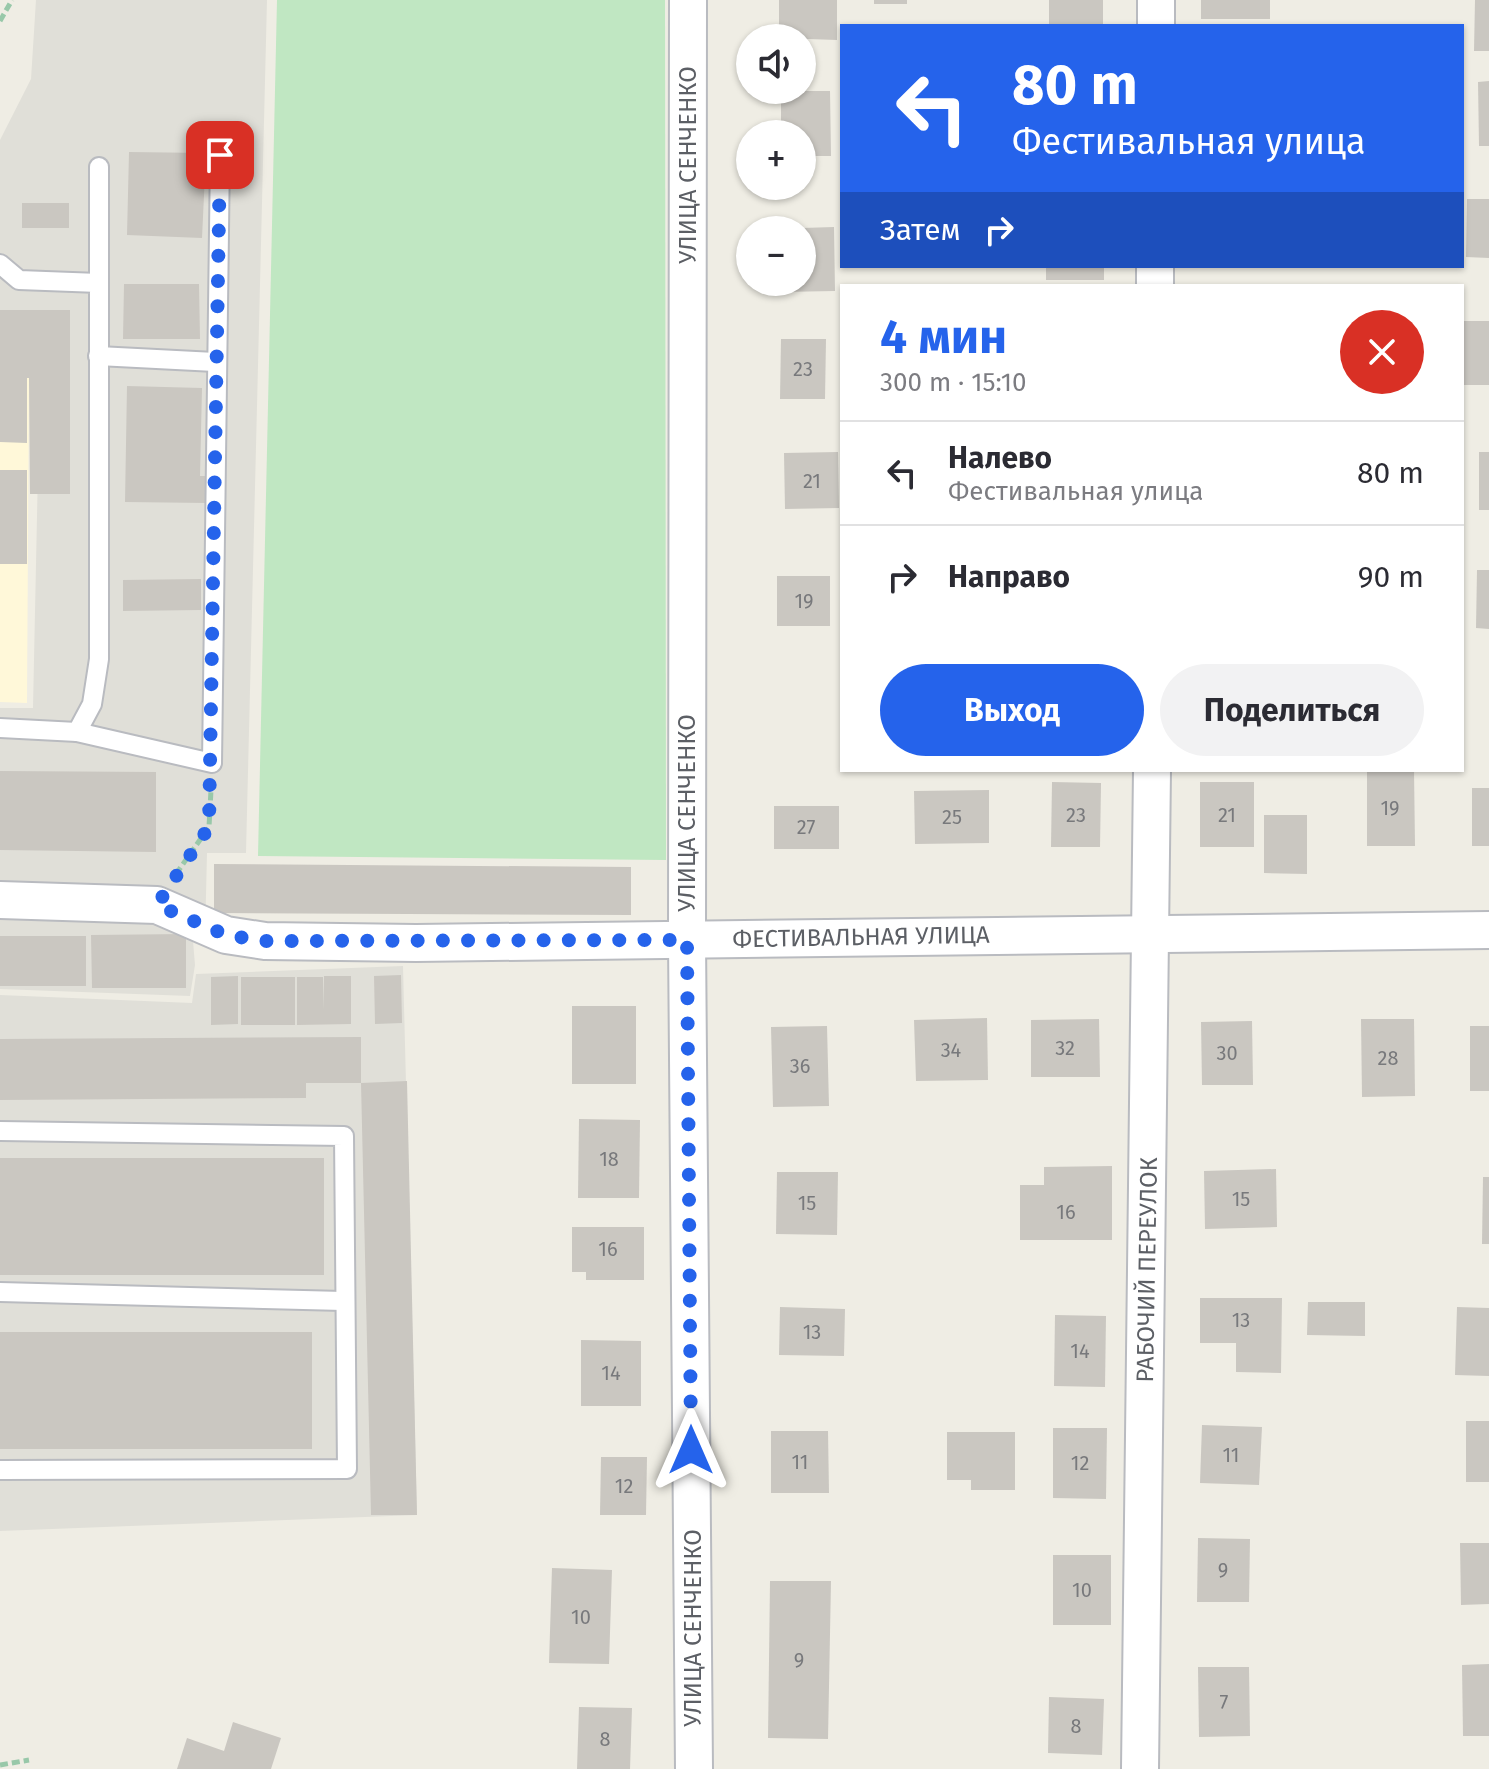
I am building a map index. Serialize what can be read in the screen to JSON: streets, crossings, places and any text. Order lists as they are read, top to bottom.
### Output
{
  "streets": {
    "street": ["УЛИЦА СЕНЧЕНКО", "ФЕСТИВАЛЬНАЯ УЛИЦА", "РАБОЧИЙ ПЕРЕУЛОК"]
  },
  "crossings": [
    ["УЛИЦА СЕНЧЕНКО", "ФЕСТИВАЛЬНАЯ УЛИЦА"],
    ["ФЕСТИВАЛЬНАЯ УЛИЦА", "РАБОЧИЙ ПЕРЕУЛОК"]
  ],
  "house_numbers": [
    "23",
    "21",
    "19",
    "19",
    "23",
    "21",
    "25",
    "27",
    "32",
    "34",
    "30",
    "28",
    "36",
    "18",
    "15",
    "15",
    "16",
    "16",
    "13",
    "13",
    "14",
    "14",
    "11",
    "11",
    "12",
    "12",
    "9",
    "10",
    "10",
    "9",
    "7",
    "8",
    "8"
  ],
  "page": {
    "map_buttons": ["+", "−"],
    "turn": ["80 m", "Фестивальная улица"],
    "then": "Затем",
    "heading": ["4 мин", "300 m · 15:10"],
    "list": [
      {
        "name": "Налево",
        "note": "Фестивальная улица",
        "value": "80 m"
      },
      {
        "name": "Направо",
        "value": "90 m"
      }
    ],
    "buttons": ["Выход", "Поделиться"]
  }
}
